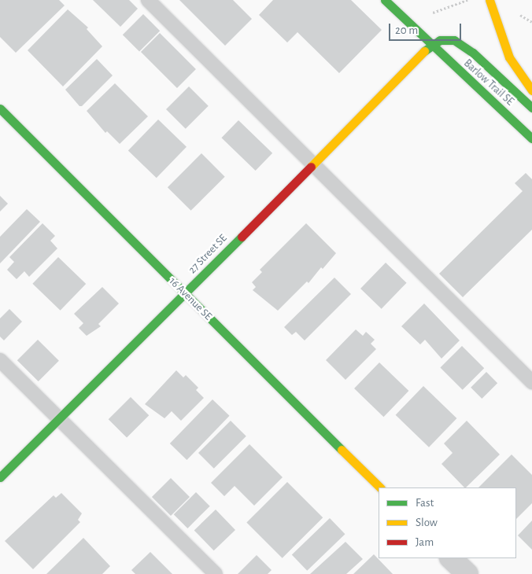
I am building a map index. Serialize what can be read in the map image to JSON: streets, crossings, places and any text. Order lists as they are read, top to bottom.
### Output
{
  "streets": {
    "street": ["Barlow Trail SE", "27 Street SE", "16 Avenue SE"]
  },
  "crossings": [
    ["Barlow Trail SE", "27 Street SE"],
    ["27 Street SE", "16 Avenue SE"]
  ],
  "legend": ["Fast", "Slow", "Jam"],
  "scale_bar": "20 m"
}
